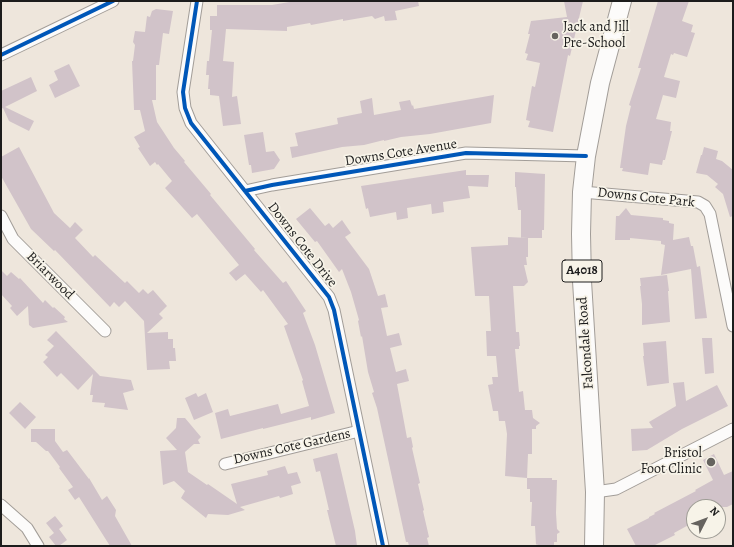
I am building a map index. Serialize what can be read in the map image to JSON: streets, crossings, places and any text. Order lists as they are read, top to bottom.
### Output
{
  "streets": {
    "main road": ["A4018", "Falcondale Road"],
    "street": [
      "Downs Cote Avenue",
      "Downs Cote Park",
      "Downs Cote Drive",
      "Briarwood",
      "Downs Cote Gardens"
    ]
  },
  "crossings": [
    ["Downs Cote Avenue", "Downs Cote Drive"],
    ["Downs Cote Avenue", "Falcondale Road"],
    ["Downs Cote Park", "Falcondale Road"],
    ["Downs Cote Drive", "Downs Cote Gardens"]
  ],
  "places": ["Jack and Jill Pre-School", "Bristol Foot Clinic"],
  "north": "top right"
}
